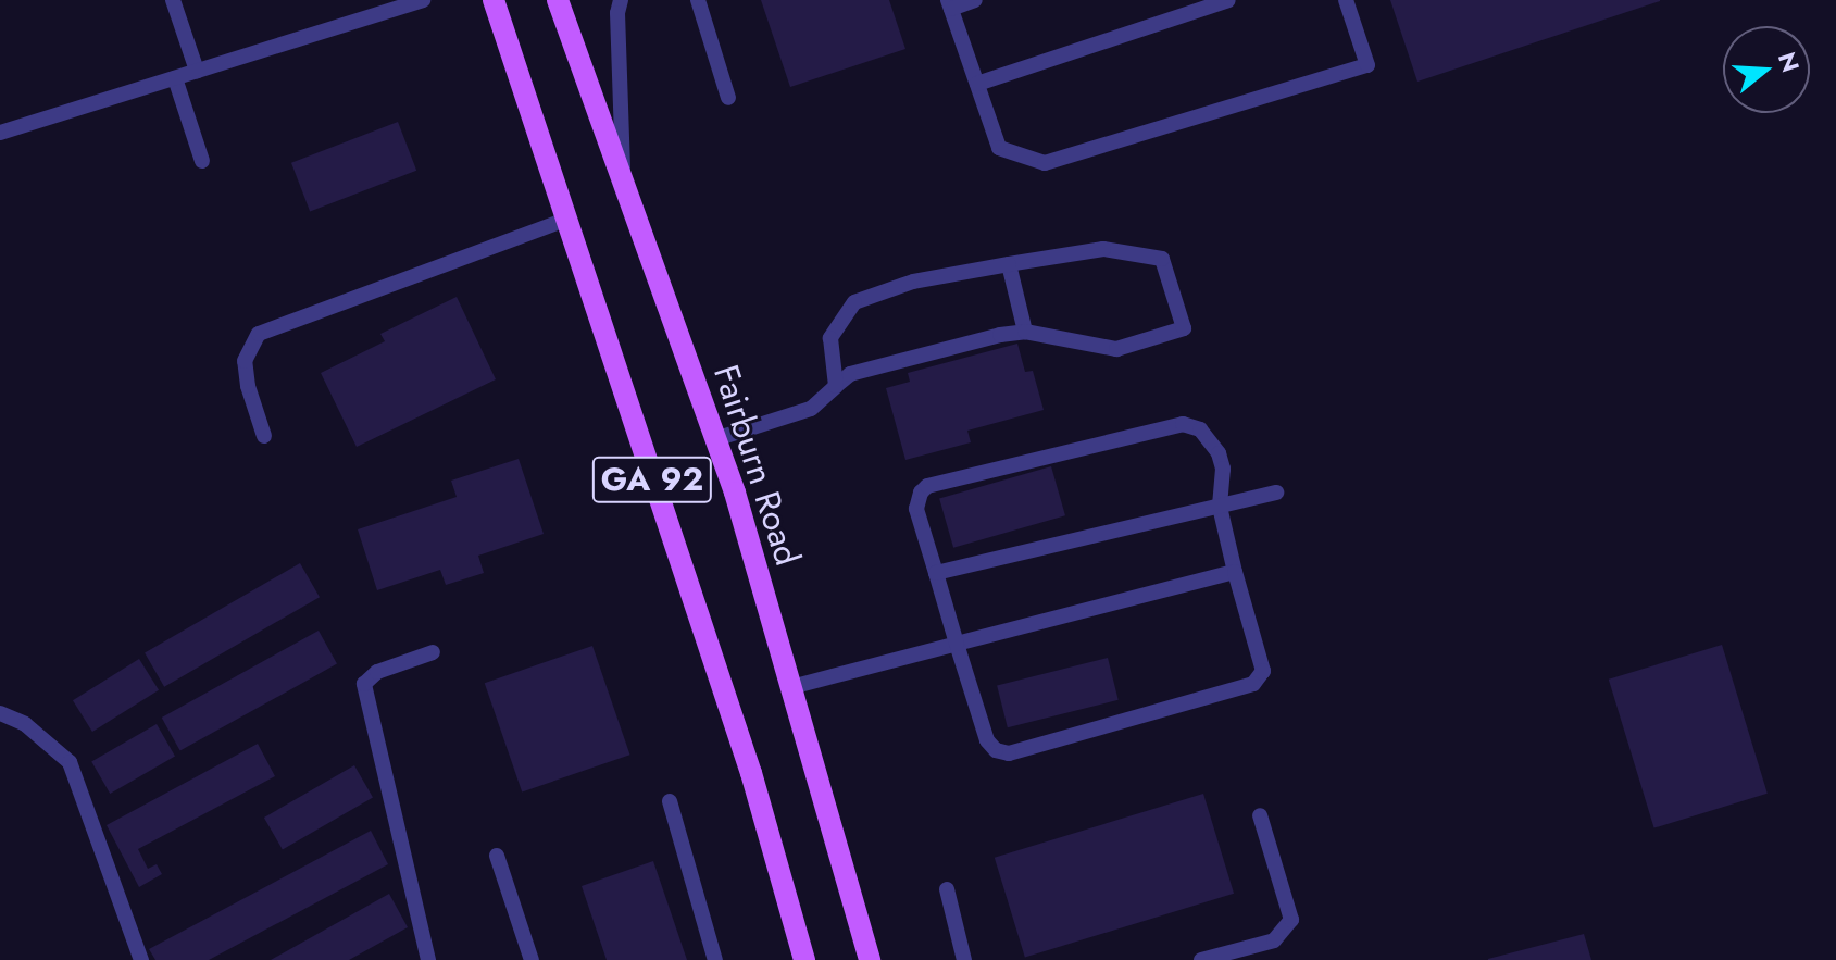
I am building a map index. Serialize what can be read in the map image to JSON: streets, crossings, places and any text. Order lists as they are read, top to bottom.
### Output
{
  "streets": {
    "main road": ["Fairburn Road", "GA 92"]
  },
  "north": "right"
}
